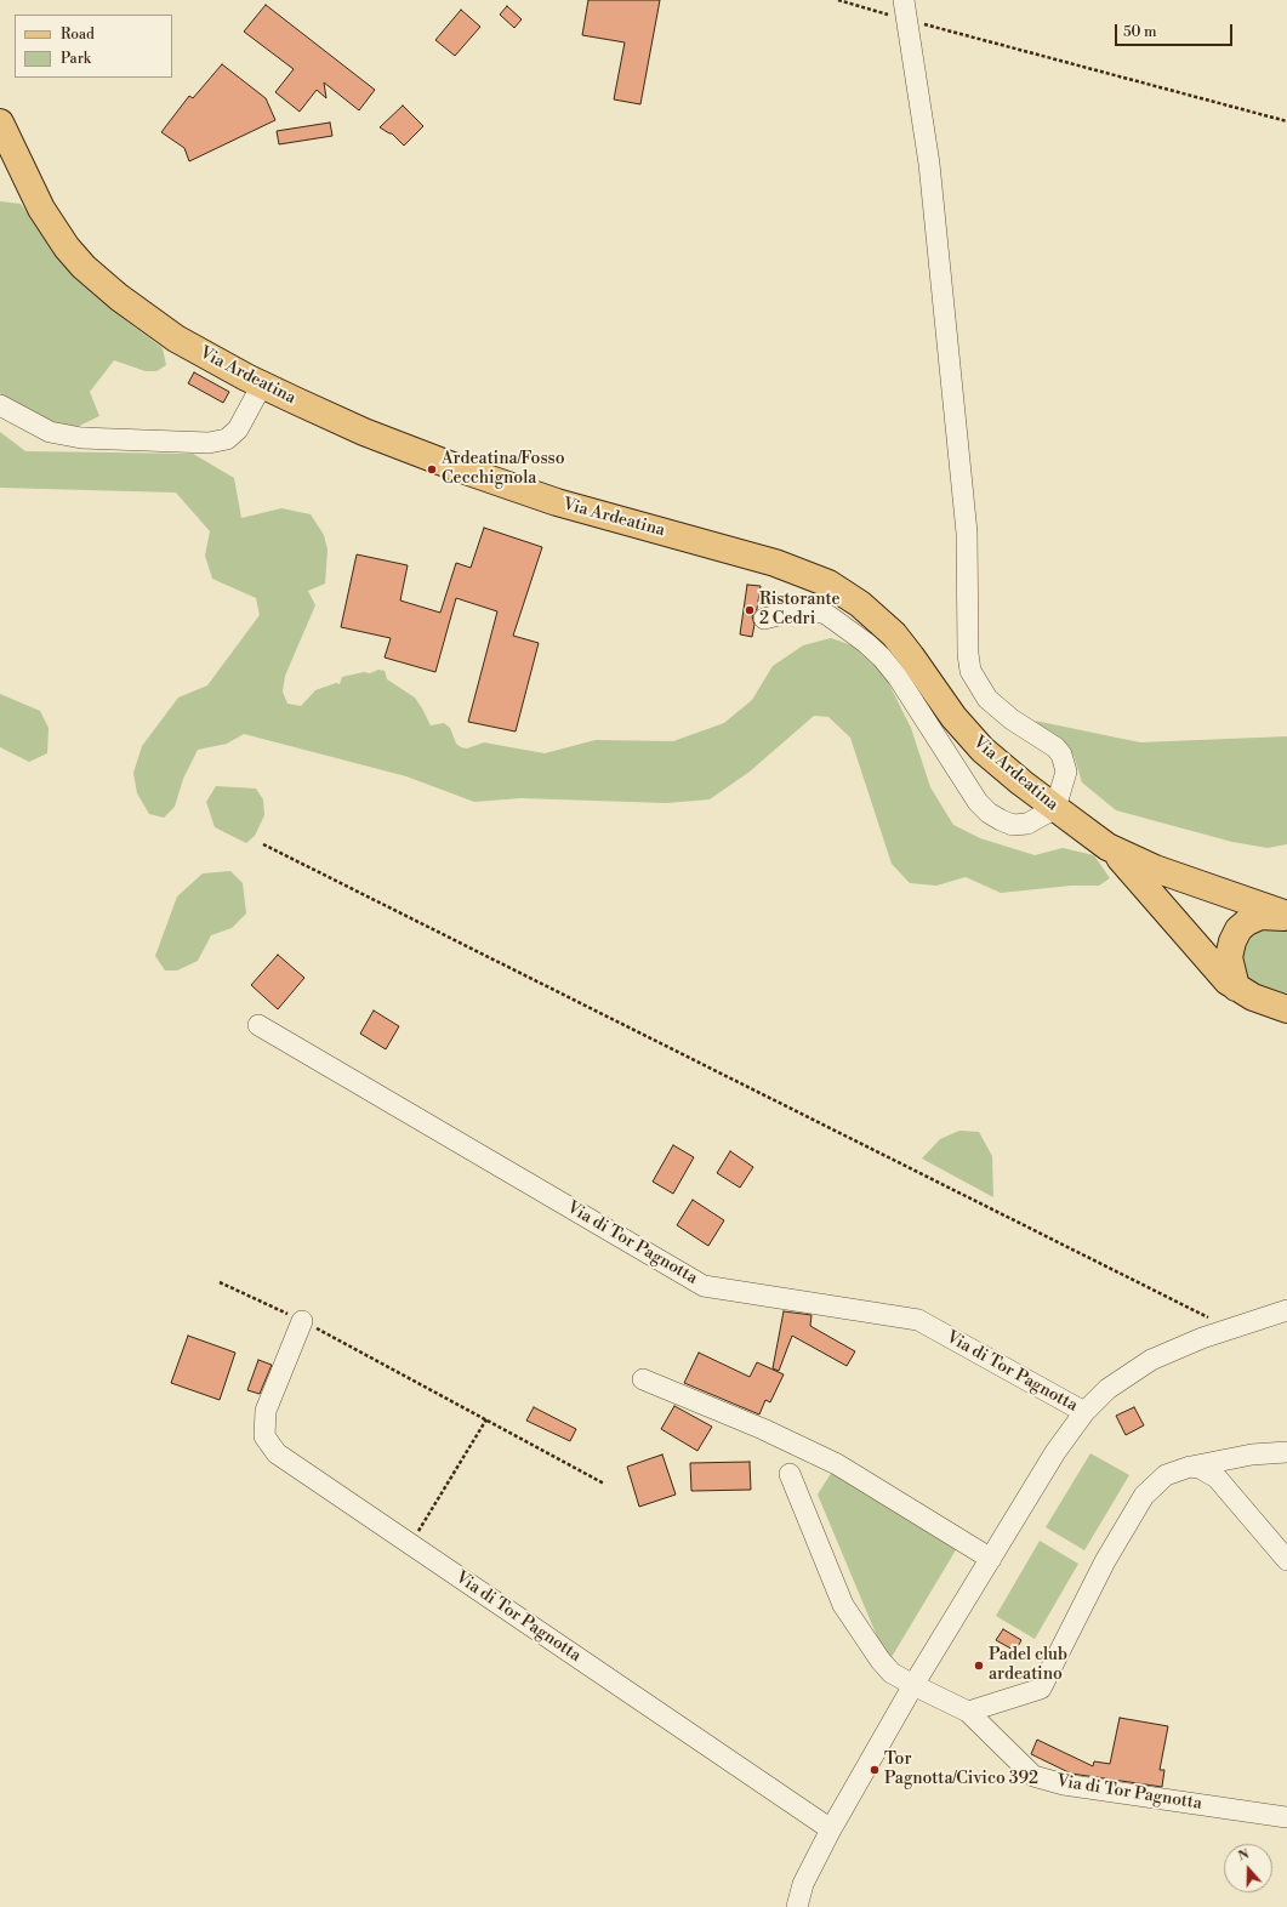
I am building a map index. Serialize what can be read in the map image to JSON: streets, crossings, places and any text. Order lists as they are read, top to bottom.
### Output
{
  "streets": {
    "main road": ["Via Ardeatina"],
    "street": ["Via di Tor Pagnotta"]
  },
  "places": [
    "Ardeatina/Fosso Cecchignola",
    "Ristorante 2 Cedri",
    "Padel club ardeatino",
    "Tor Pagnotta/Civico 392"
  ],
  "legend": ["Road", "Park"],
  "scale_bar": "50 m",
  "north": "top"
}
